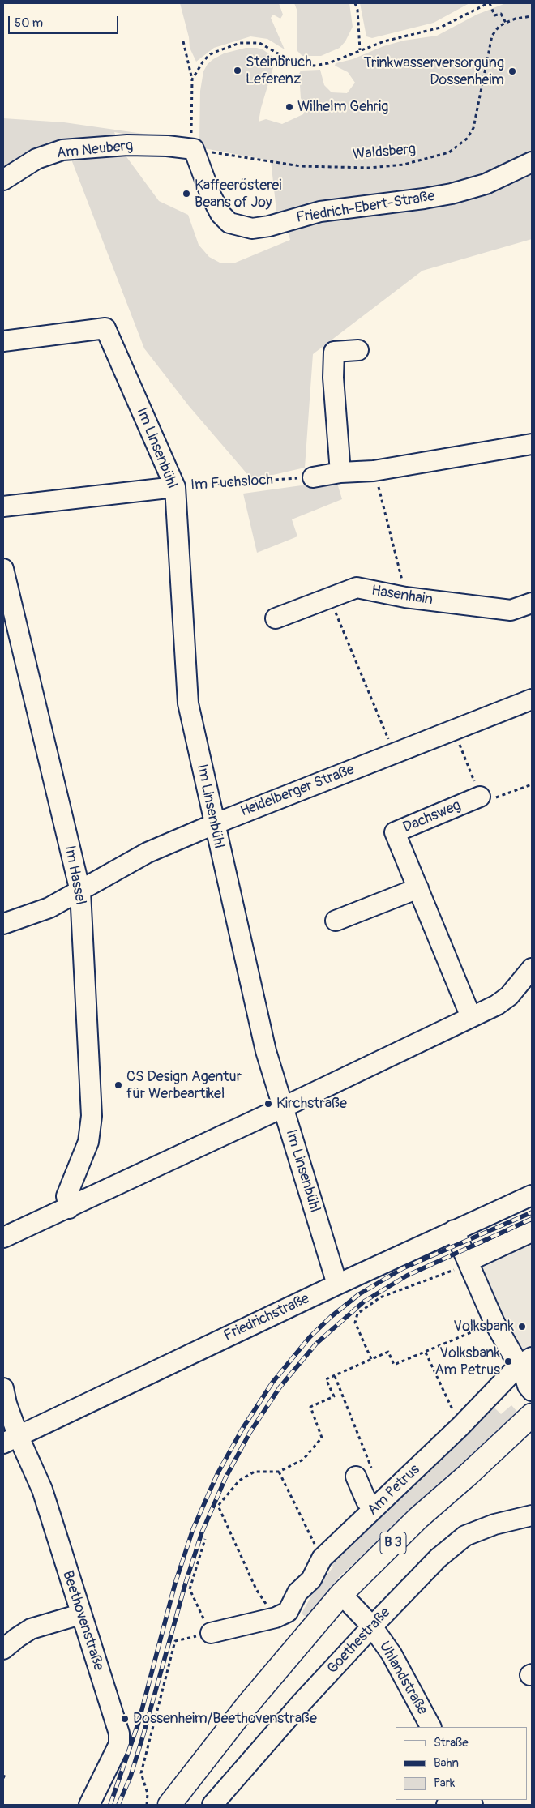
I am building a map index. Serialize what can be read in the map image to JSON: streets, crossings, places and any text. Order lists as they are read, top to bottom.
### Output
{
  "streets": {
    "main road": ["B 3"],
    "street": [
      "Am Neuberg",
      "Friedrich-Ebert-Straße",
      "Im Linsenbühl",
      "Im Fuchsloch",
      "Hasenhain",
      "Heidelberger Straße",
      "Dachsweg",
      "Im Hassel",
      "Friedrichstraße",
      "Am Petrus",
      "Beethovenstraße",
      "Goethestraße",
      "Uhlandstraße"
    ],
    "path": ["Waldsberg"]
  },
  "crossings": [
    ["Am Neuberg", "Waldsberg"],
    ["Am Neuberg", "Friedrich-Ebert-Straße"],
    ["Waldsberg", "Friedrich-Ebert-Straße"],
    ["Im Linsenbühl", "Im Fuchsloch"],
    ["Im Linsenbühl", "Heidelberger Straße"],
    ["Im Linsenbühl", "Friedrichstraße"],
    ["Heidelberger Straße", "Im Hassel"],
    ["Friedrichstraße", "Beethovenstraße"],
    ["B 3", "Uhlandstraße"],
    ["Goethestraße", "Uhlandstraße"]
  ],
  "places": [
    "Steinbruch Leferenz",
    "Trinkwasserversorgung Dossenheim",
    "Wilhelm Gehrig",
    "Kaffeerösterei Beans of Joy",
    "CS Design Agentur für Werbeartikel",
    "Kirchstraße",
    "Volksbank",
    "Volksbank Am Petrus",
    "Dossenheim/Beethovenstraße"
  ],
  "legend": ["Straße", "Bahn", "Park"],
  "scale_bar": "50 m"
}
